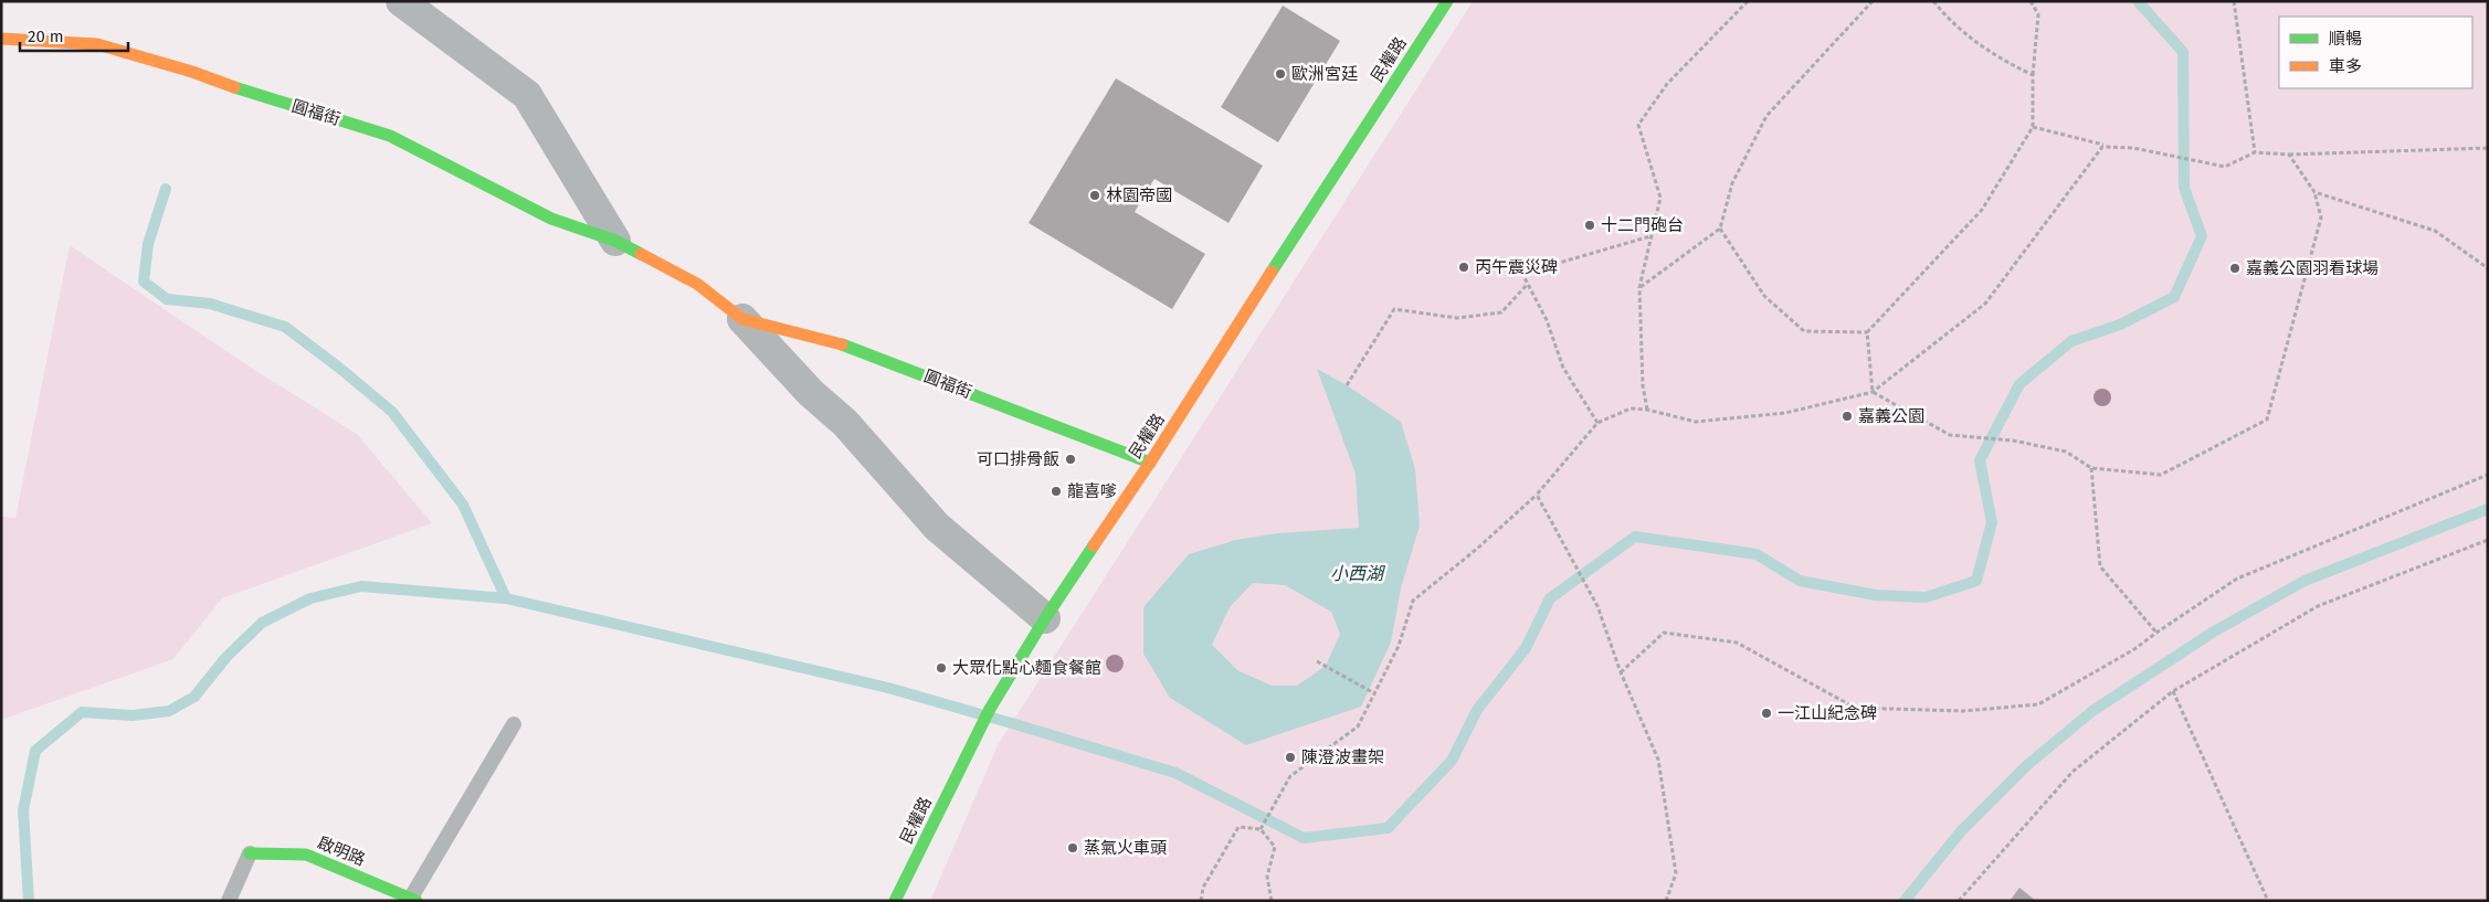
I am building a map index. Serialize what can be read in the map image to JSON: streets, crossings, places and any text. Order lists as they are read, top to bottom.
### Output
{
  "streets": {
    "street": ["民權路", "圓福街", "啟明路"]
  },
  "crossings": [
    ["民權路", "圓福街"]
  ],
  "water": ["小西湖"],
  "places": [
    "歐洲宮廷",
    "林園帝國",
    "十二門砲台",
    "丙午震災碑",
    "嘉義公園羽看球場",
    "嘉義公園",
    "可口排骨飯",
    "龍喜嗲",
    "大眾化點心麵食餐館",
    "一江山紀念碑",
    "陳澄波畫架",
    "蒸氣火車頭"
  ],
  "legend": ["順暢", "車多"],
  "scale_bar": "20 m"
}
